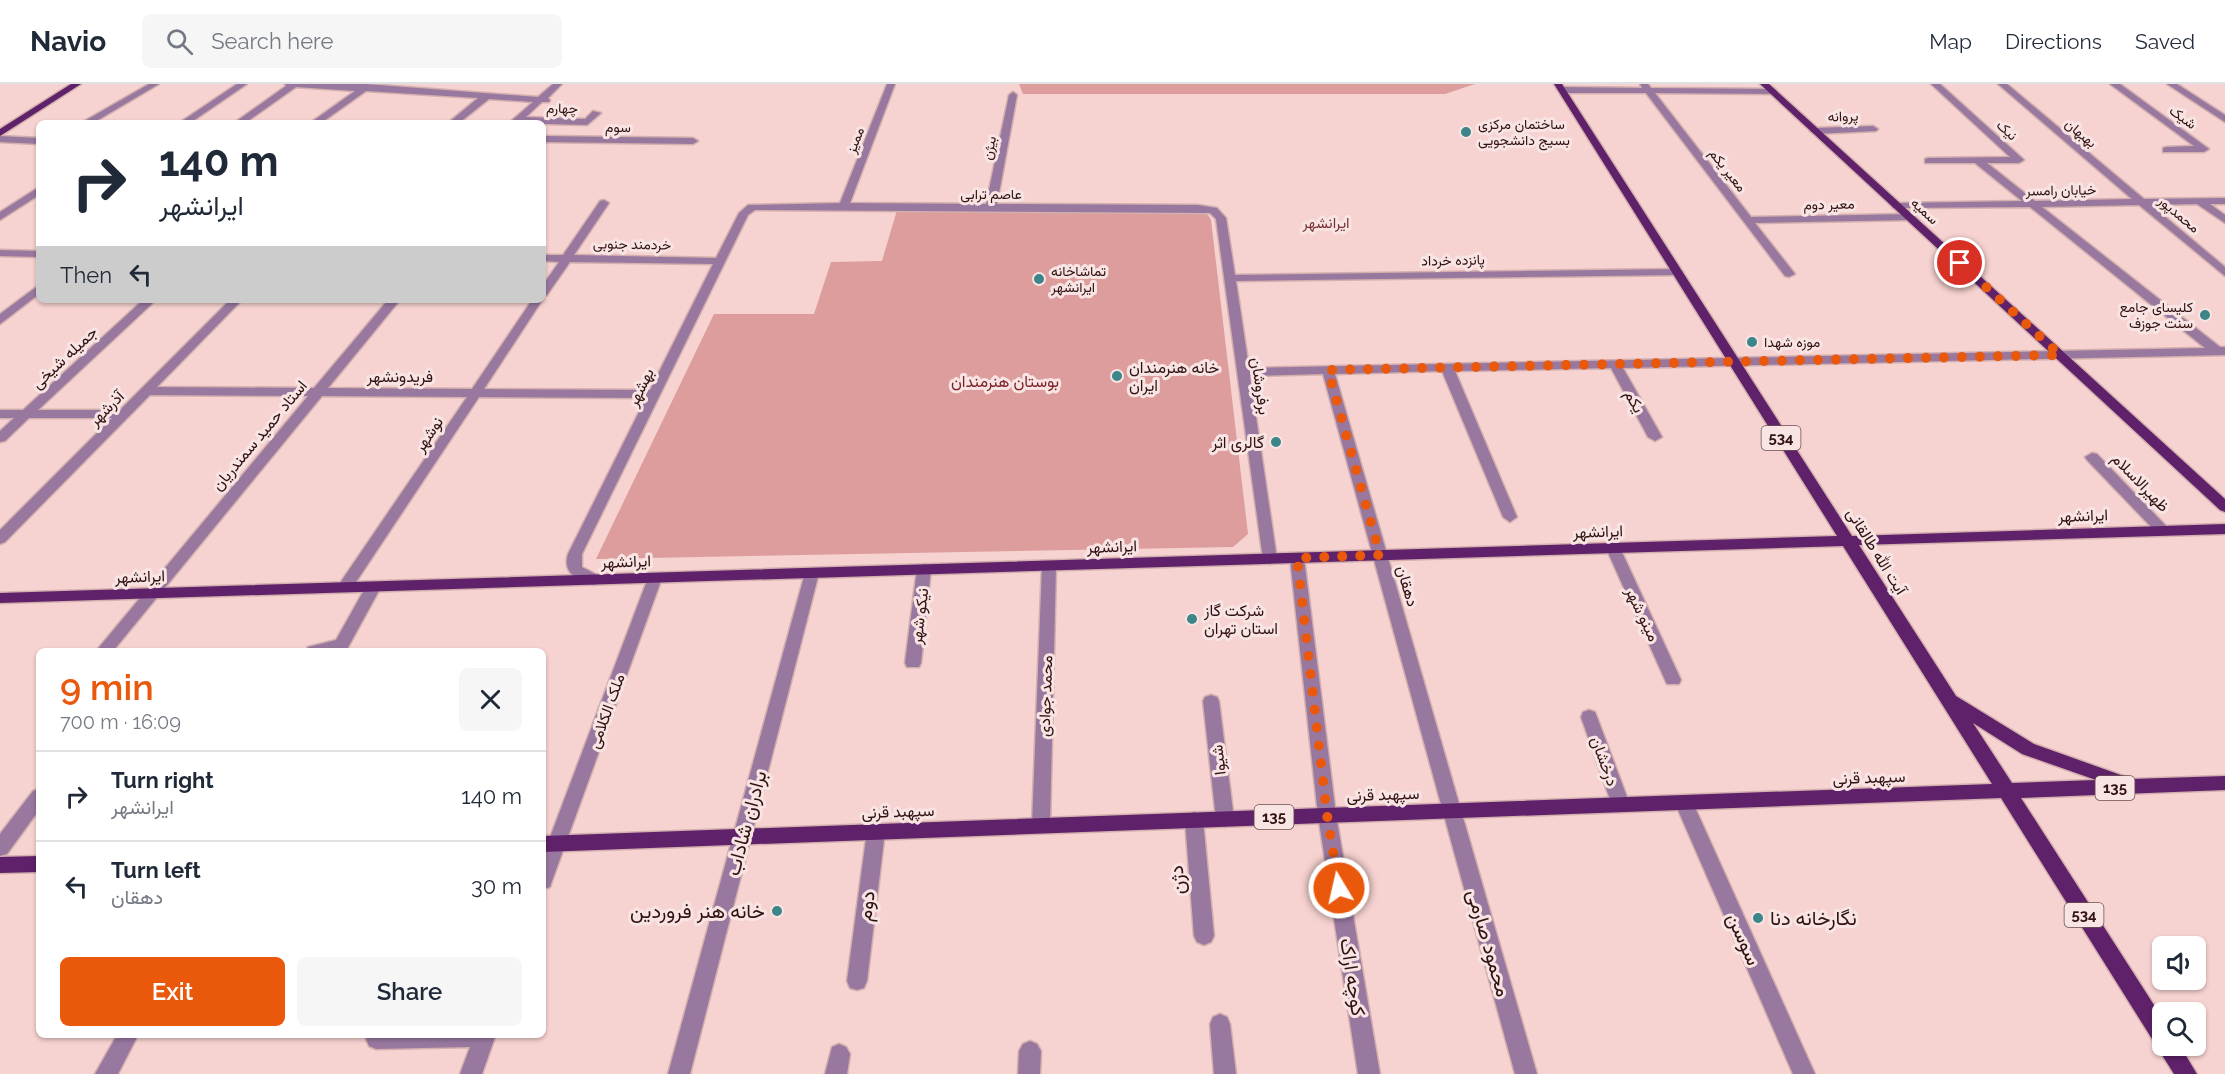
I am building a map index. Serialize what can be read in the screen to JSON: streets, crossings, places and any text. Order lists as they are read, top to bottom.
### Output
{
  "streets": {
    "main road": [
      "سمیه",
      "534",
      "ایرانشهر",
      "آیت الله طالقانی",
      "سپهبد قرنی",
      "135"
    ],
    "street": [
      "چهارم",
      "پروانه",
      "شیک",
      "سوم",
      "نیک",
      "بهبهان",
      "ممیز",
      "بیژن",
      "معیر یکم",
      "خیابان رامسر",
      "عاصم ترابی",
      "معیر دوم",
      "محمدپور",
      "خردمند جنوبی",
      "پانزده خرداد",
      "جمیله شیخی",
      "فریدونشهر",
      "برفروشان",
      "بهشهر",
      "یکم",
      "آذرشهر",
      "نوشهر",
      "استاد حمید سمندریان",
      "ظهیرالاسلام",
      "دهقان",
      "مینو شهر",
      "نیکو شهر",
      "محمد جوادی",
      "ملک الکلامی",
      "شیوا",
      "درخشان",
      "برادران شاداب",
      "دژن",
      "دوم",
      "سوسن",
      "محمود صارمی",
      "کوچه اراک"
    ]
  },
  "crossings": [
    ["پروانه", "سمیه"],
    ["بهبهان", "خیابان رامسر"],
    ["بهبهان", "محمدپور"],
    ["ممیز", "عاصم ترابی"],
    ["بیژن", "عاصم ترابی"],
    ["معیر یکم", "معیر دوم"],
    ["خیابان رامسر", "سمیه"],
    ["خیابان رامسر", "محمدپور"],
    ["عاصم ترابی", "برفروشان"],
    ["عاصم ترابی", "بهشهر"],
    ["معیر دوم", "سمیه"],
    ["خردمند جنوبی", "بهشهر"],
    ["پانزده خرداد", "برفروشان"],
    ["پانزده خرداد", "آیت الله طالقانی"],
    ["فریدونشهر", "بهشهر"],
    ["فریدونشهر", "آذرشهر"],
    ["فریدونشهر", "نوشهر"],
    ["فریدونشهر", "استاد حمید سمندریان"],
    ["برفروشان", "ایرانشهر"],
    ["بهشهر", "ایرانشهر"],
    ["نوشهر", "ایرانشهر"],
    ["استاد حمید سمندریان", "ایرانشهر"],
    ["ظهیرالاسلام", "ایرانشهر"],
    ["ایرانشهر", "آیت الله طالقانی"],
    ["ایرانشهر", "دهقان"],
    ["ایرانشهر", "مینو شهر"],
    ["ایرانشهر", "نیکو شهر"],
    ["ایرانشهر", "محمد جوادی"],
    ["ایرانشهر", "ملک الکلامی"],
    ["ایرانشهر", "برادران شاداب"],
    ["ایرانشهر", "کوچه اراک"],
    ["آیت الله طالقانی", "سپهبد قرنی"],
    ["دهقان", "سپهبد قرنی"],
    ["دهقان", "محمود صارمی"],
    ["محمد جوادی", "سپهبد قرنی"],
    ["ملک الکلامی", "سپهبد قرنی"],
    ["شیوا", "سپهبد قرنی"],
    ["درخشان", "سپهبد قرنی"],
    ["سپهبد قرنی", "برادران شاداب"],
    ["سپهبد قرنی", "دژن"],
    ["سپهبد قرنی", "دوم"],
    ["سپهبد قرنی", "سوسن"],
    ["سپهبد قرنی", "محمود صارمی"],
    ["سپهبد قرنی", "کوچه اراک"]
  ],
  "districts": ["ایرانشهر"],
  "parks": ["بوستان هنرمندان"],
  "places": [
    "ساختمان مرکزی بسیج دانشجویی",
    "تماشاخانه ایرانشهر",
    "کلیسای جامع سنت جوزف",
    "موزه شهدا",
    "خانه هنرمندان ایران",
    "گالری اثر",
    "شرکت گاز استان تهران",
    "خانه هنر فروردین",
    "نگارخانه دنا"
  ],
  "page": {
    "header": "Navio",
    "search": "Search here",
    "nav": ["Map", "Directions", "Saved"],
    "turn": ["140 m", "ایرانشهر"],
    "then": "Then",
    "heading": ["9 min", "700 m · 16:09"],
    "list": [
      {
        "name": "Turn right",
        "note": "ایرانشهر",
        "value": "140 m"
      },
      {
        "name": "Turn left",
        "note": "دهقان",
        "value": "30 m"
      }
    ],
    "buttons": ["Exit", "Share"]
  }
}
